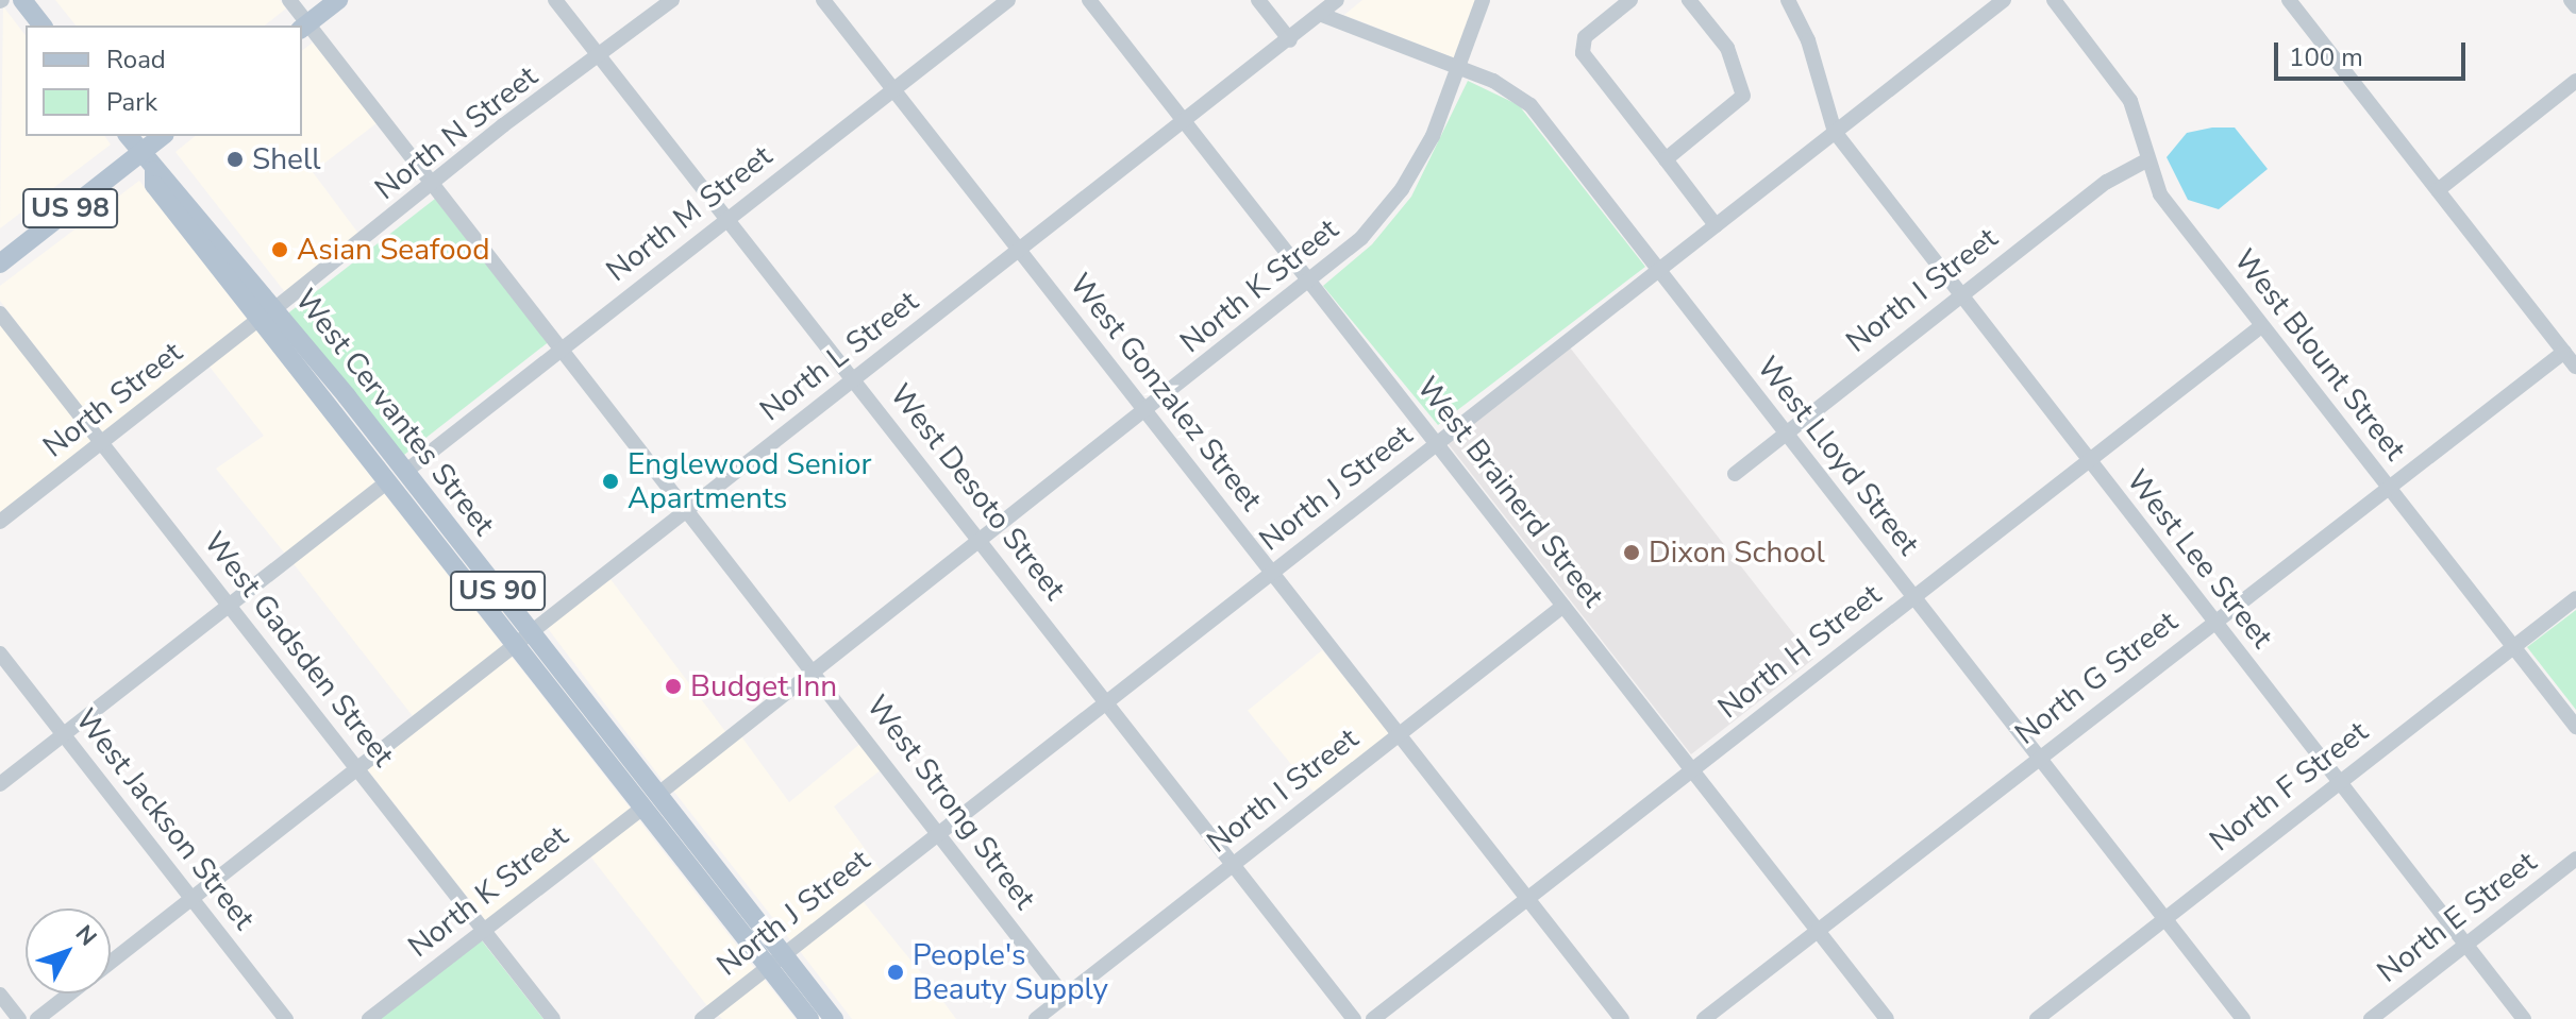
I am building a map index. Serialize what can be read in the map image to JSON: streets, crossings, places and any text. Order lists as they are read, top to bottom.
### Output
{
  "streets": {
    "main road": ["US 98", "West Cervantes Street", "US 90"],
    "street": [
      "North N Street",
      "North M Street",
      "North K Street",
      "North I Street",
      "West Blount Street",
      "North L Street",
      "West Gonzalez Street",
      "North Street",
      "West Lloyd Street",
      "North J Street",
      "West Desoto Street",
      "West Brainerd Street",
      "West Lee Street",
      "West Gadsden Street",
      "North H Street",
      "North G Street",
      "North F Street",
      "West Strong Street",
      "West Jackson Street",
      "North E Street"
    ]
  },
  "crossings": [
    ["North N Street", "North Street"],
    ["North N Street", "West Cervantes Street"],
    ["North N Street", "West Desoto Street"],
    ["North N Street", "West Strong Street"],
    ["US 98", "West Cervantes Street"],
    ["North M Street", "West Gonzalez Street"],
    ["North M Street", "West Cervantes Street"],
    ["North M Street", "West Desoto Street"],
    ["North M Street", "West Strong Street"],
    ["North K Street", "West Gonzalez Street"],
    ["North K Street", "West Cervantes Street"],
    ["North K Street", "West Lloyd Street"],
    ["North K Street", "West Desoto Street"],
    ["North K Street", "West Brainerd Street"],
    ["North K Street", "West Gadsden Street"],
    ["North K Street", "West Strong Street"],
    ["North I Street", "West Blount Street"],
    ["North I Street", "West Gonzalez Street"],
    ["North I Street", "West Lloyd Street"],
    ["North I Street", "West Desoto Street"],
    ["North I Street", "West Brainerd Street"],
    ["North I Street", "West Lee Street"],
    ["North I Street", "West Strong Street"],
    ["West Blount Street", "North H Street"],
    ["West Blount Street", "North G Street"],
    ["West Blount Street", "North F Street"],
    ["North L Street", "West Gonzalez Street"],
    ["North L Street", "West Cervantes Street"],
    ["North L Street", "West Lloyd Street"],
    ["North L Street", "West Desoto Street"],
    ["North L Street", "West Brainerd Street"],
    ["North L Street", "West Gadsden Street"],
    ["North L Street", "West Strong Street"],
    ["North L Street", "West Jackson Street"],
    ["West Gonzalez Street", "North J Street"],
    ["West Gonzalez Street", "North H Street"],
    ["North Street", "West Cervantes Street"],
    ["North Street", "West Gadsden Street"],
    ["West Cervantes Street", "North J Street"],
    ["West Lloyd Street", "North J Street"],
    ["West Lloyd Street", "North H Street"],
    ["West Lloyd Street", "North G Street"],
    ["West Lloyd Street", "North F Street"],
    ["North J Street", "West Desoto Street"],
    ["North J Street", "West Brainerd Street"],
    ["North J Street", "West Lee Street"],
    ["North J Street", "West Strong Street"],
    ["West Brainerd Street", "North H Street"],
    ["West Brainerd Street", "North G Street"],
    ["West Lee Street", "North H Street"],
    ["West Lee Street", "North G Street"],
    ["West Lee Street", "North F Street"],
    ["West Lee Street", "North E Street"]
  ],
  "places": [
    "Shell",
    "Asian Seafood",
    "Englewood Senior Apartments",
    "Dixon School",
    "Budget Inn",
    "People's Beauty Supply"
  ],
  "legend": ["Road", "Park"],
  "scale_bar": "100 m",
  "north": "top right"
}
